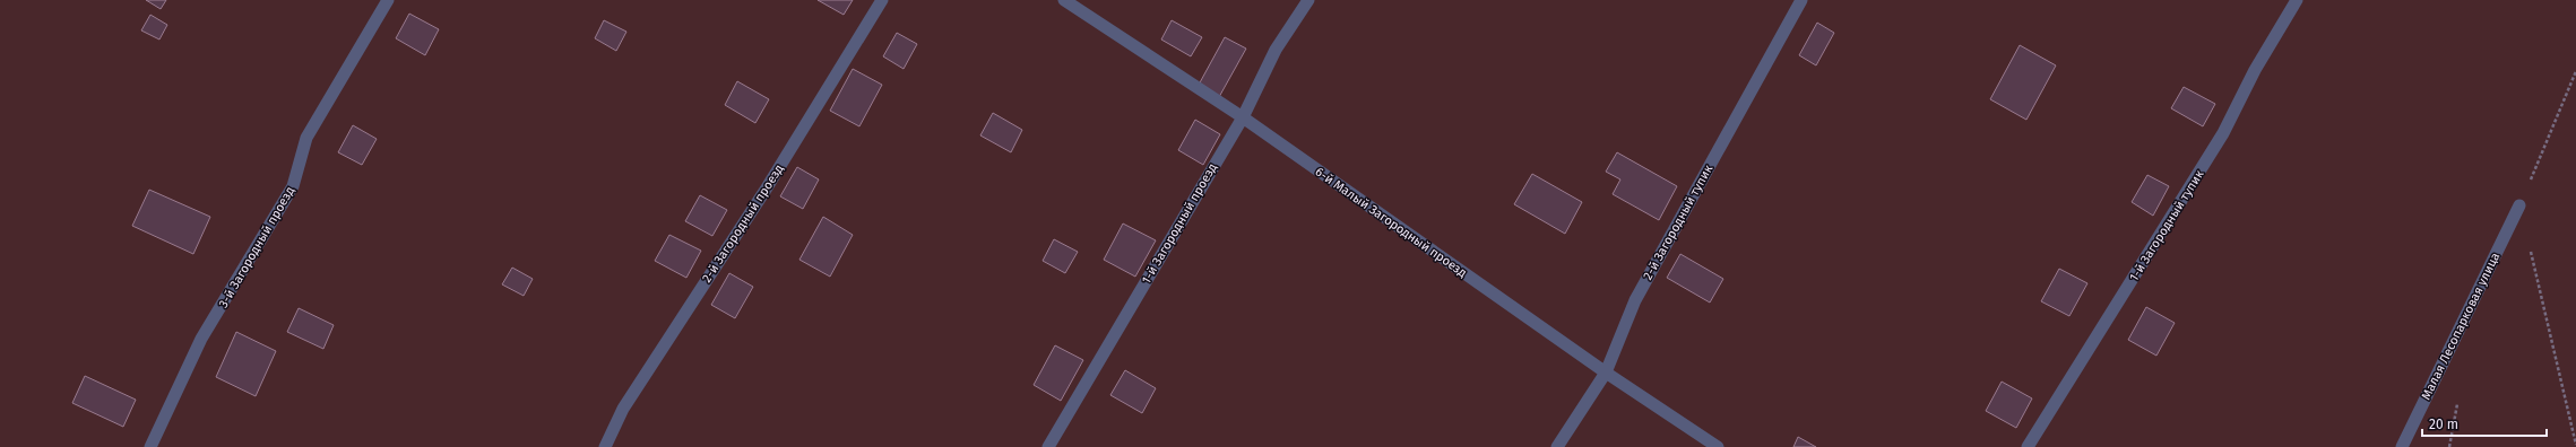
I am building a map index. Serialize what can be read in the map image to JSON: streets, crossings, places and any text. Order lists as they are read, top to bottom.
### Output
{
  "streets": {
    "street": [
      "6-й Малый Загородный проезд",
      "2-й Загородный тупик",
      "2-й Загородный проезд",
      "1-й Загородный проезд",
      "1-й Загородный тупик",
      "3-й Загородный проезд",
      "Малая Лесопарковая улица"
    ]
  },
  "crossings": [
    ["6-й Малый Загородный проезд", "2-й Загородный тупик"],
    ["6-й Малый Загородный проезд", "1-й Загородный проезд"]
  ],
  "scale_bar": "20 m"
}
